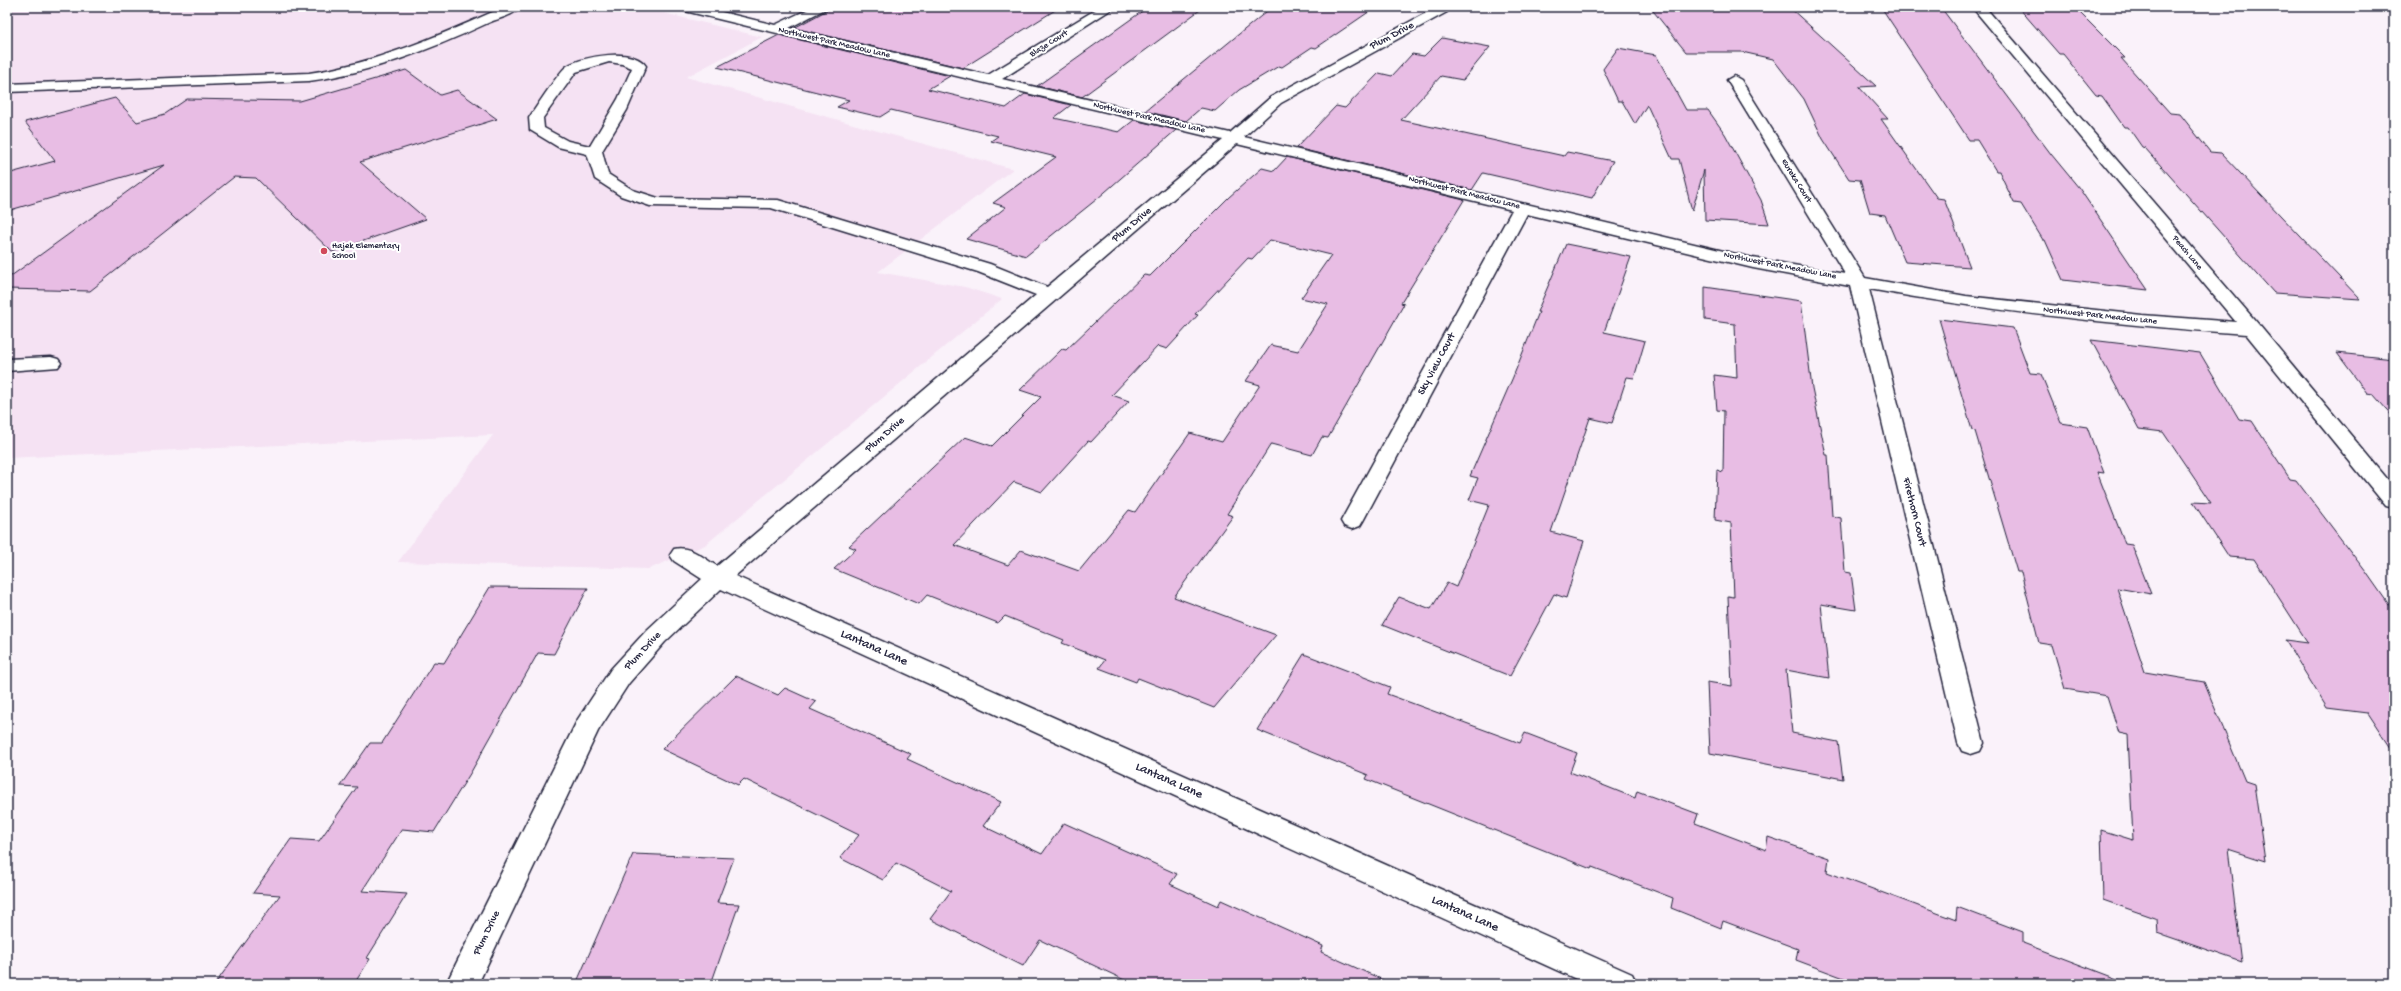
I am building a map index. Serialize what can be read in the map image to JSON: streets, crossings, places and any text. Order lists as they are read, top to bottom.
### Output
{
  "streets": {
    "street": [
      "Plum Drive",
      "Northwest Park Meadow Lane",
      "Blaze Court",
      "Eureka Court",
      "Peach Lane",
      "Sky View Court",
      "Firethorn Court",
      "Lantana Lane"
    ]
  },
  "crossings": [
    ["Plum Drive", "Northwest Park Meadow Lane"],
    ["Plum Drive", "Lantana Lane"],
    ["Northwest Park Meadow Lane", "Blaze Court"],
    ["Northwest Park Meadow Lane", "Eureka Court"],
    ["Northwest Park Meadow Lane", "Peach Lane"],
    ["Northwest Park Meadow Lane", "Sky View Court"],
    ["Northwest Park Meadow Lane", "Firethorn Court"],
    ["Eureka Court", "Firethorn Court"]
  ],
  "places": ["Hajek Elementary School"]
}
